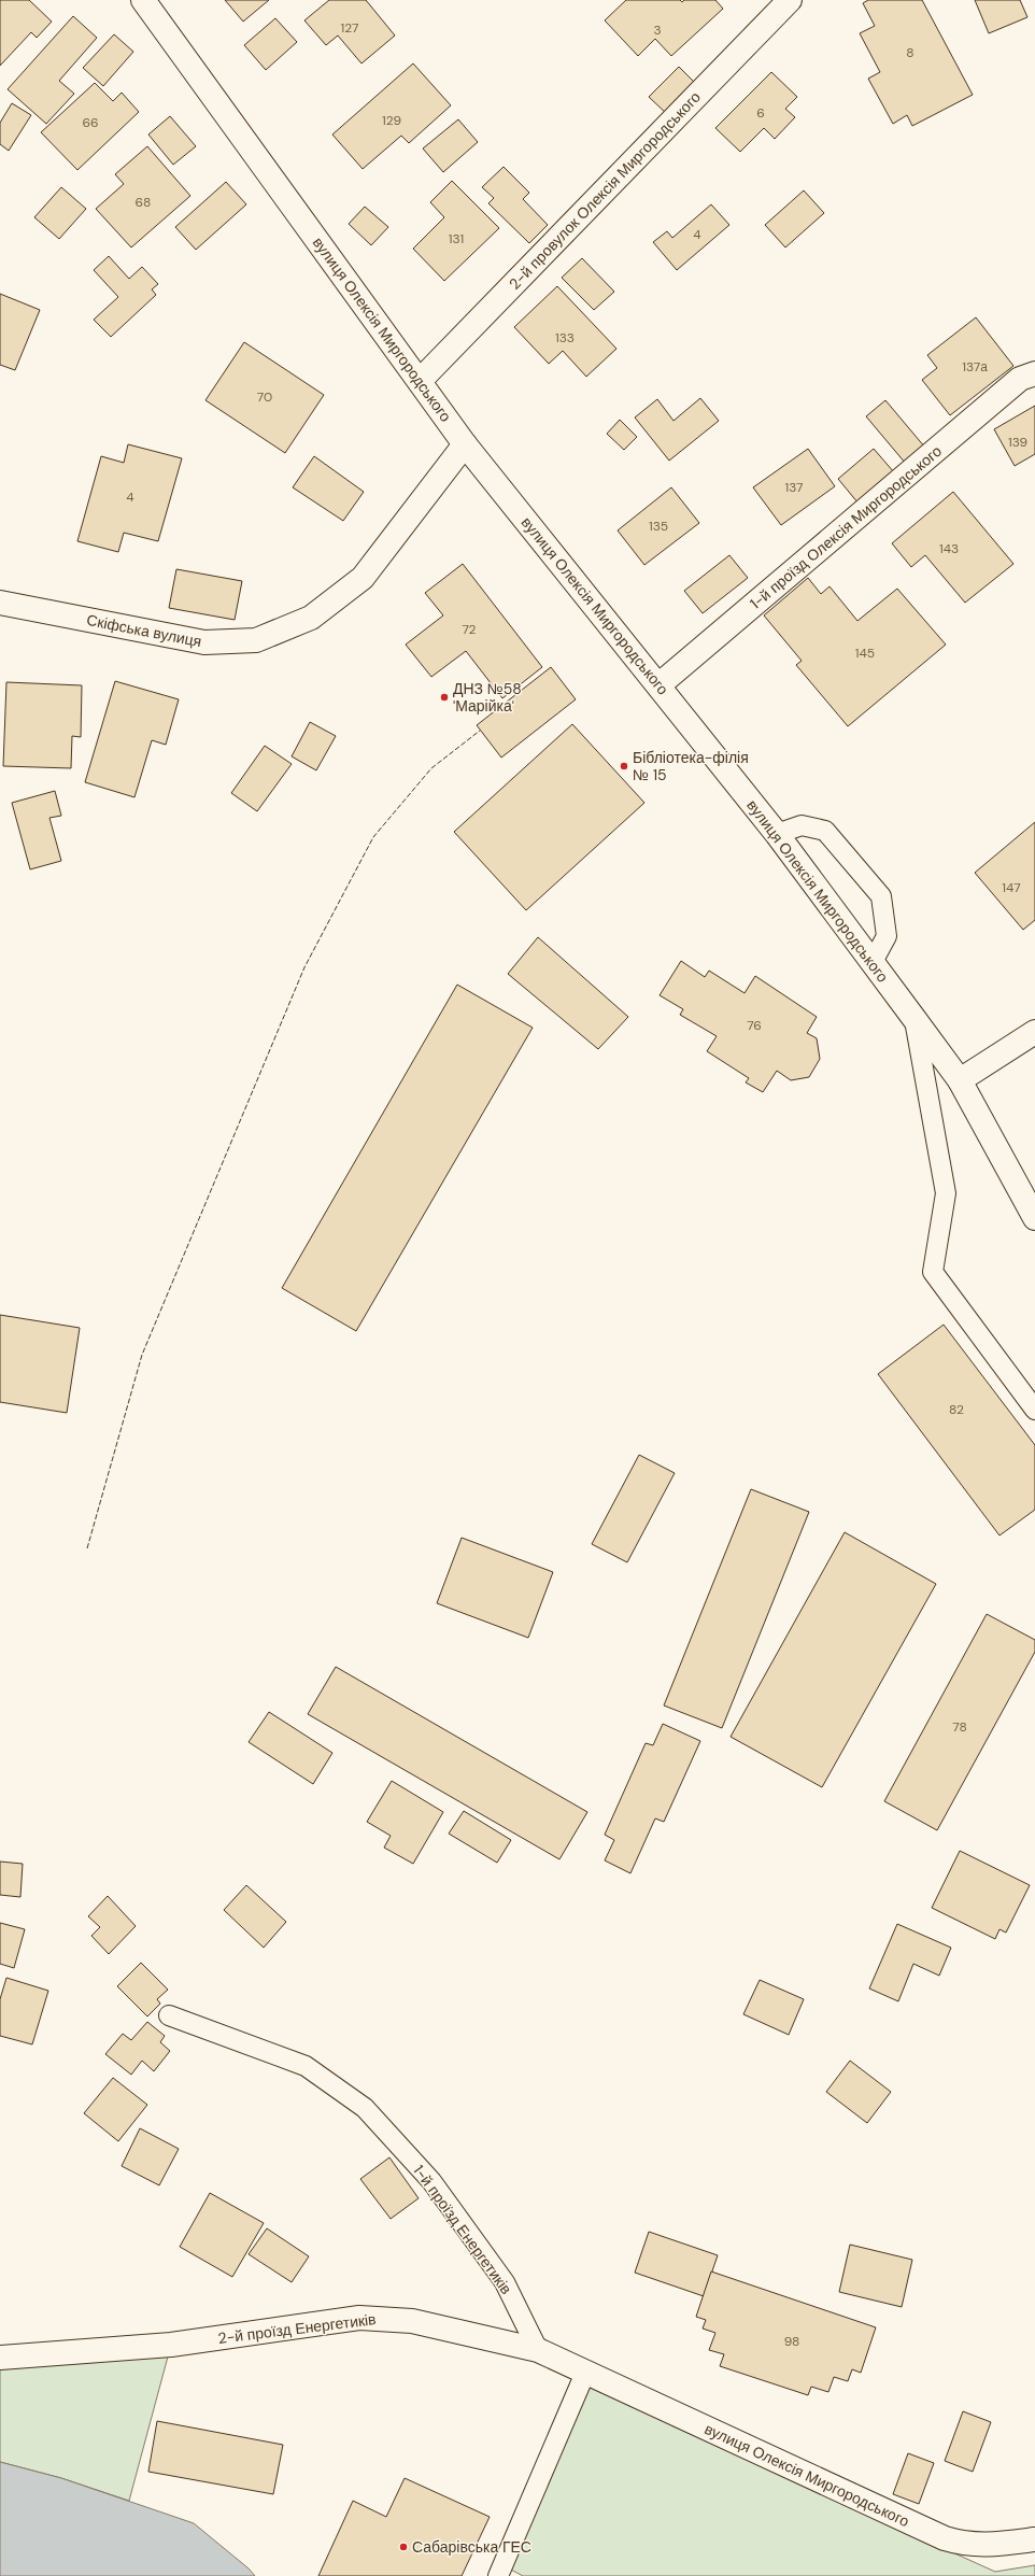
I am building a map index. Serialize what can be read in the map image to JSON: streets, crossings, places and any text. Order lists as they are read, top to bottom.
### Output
{
  "streets": {
    "street": [
      "2-й провулок Олексія Миргородського",
      "вулиця Олексія Миргородського",
      "1-й проїзд Олексія Миргородського",
      "Скіфська вулиця",
      "2-й проїзд Енергетиків"
    ],
    "lane": ["1-й проїзд Енергетиків"]
  },
  "crossings": [
    ["2-й провулок Олексія Миргородського", "вулиця Олексія Миргородського"],
    ["вулиця Олексія Миргородського", "1-й проїзд Олексія Миргородського"],
    ["вулиця Олексія Миргородського", "Скіфська вулиця"],
    ["вулиця Олексія Миргородського", "2-й проїзд Енергетиків"],
    ["1-й проїзд Енергетиків", "2-й проїзд Енергетиків"]
  ],
  "places": ["ДНЗ №58 'Марійка'", "Бібліотека-філія № 15", "Сабарівська ГЕС"],
  "house_numbers": [
    "127",
    "3",
    "8",
    "6",
    "129",
    "66",
    "68",
    "4",
    "131",
    "133",
    "137а",
    "70",
    "139",
    "137",
    "4",
    "135",
    "143",
    "72",
    "145",
    "147",
    "76",
    "82",
    "78",
    "98"
  ]
}
